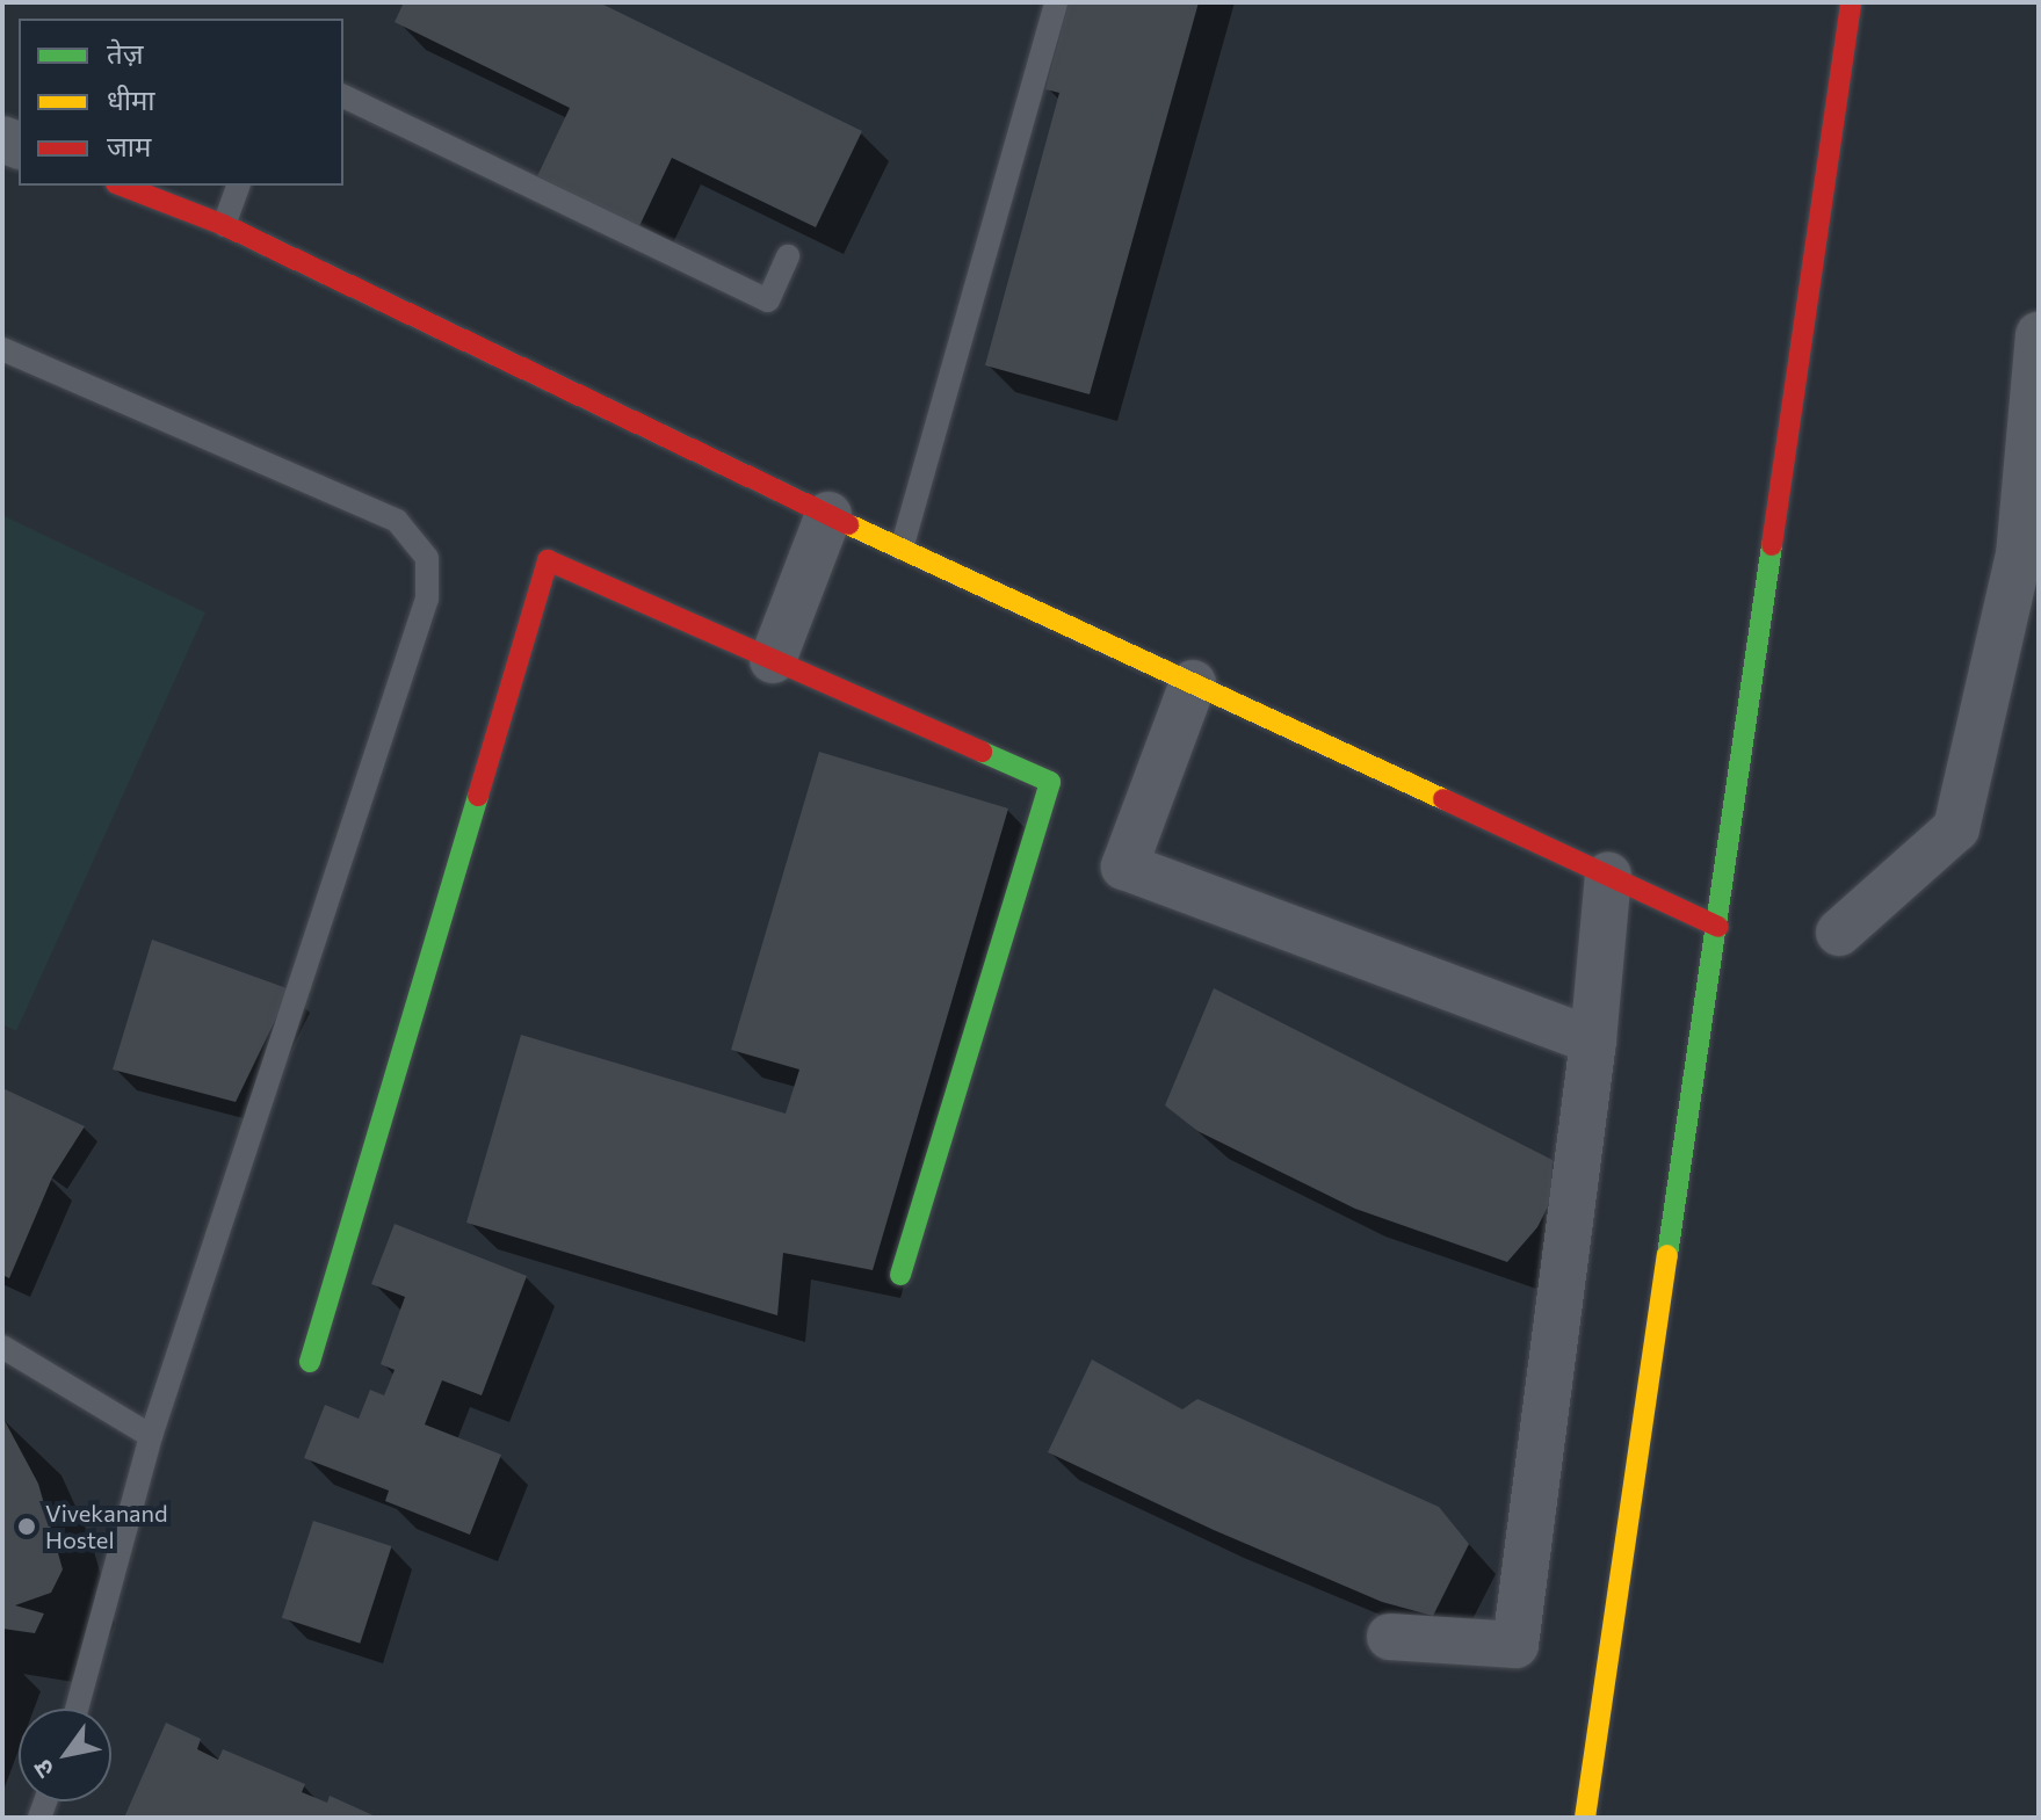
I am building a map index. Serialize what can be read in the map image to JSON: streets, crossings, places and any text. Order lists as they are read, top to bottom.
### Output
{
  "places": ["Vivekanand Hostel"],
  "legend": ["तेज़", "धीमा", "जाम"],
  "north": "bottom left"
}
